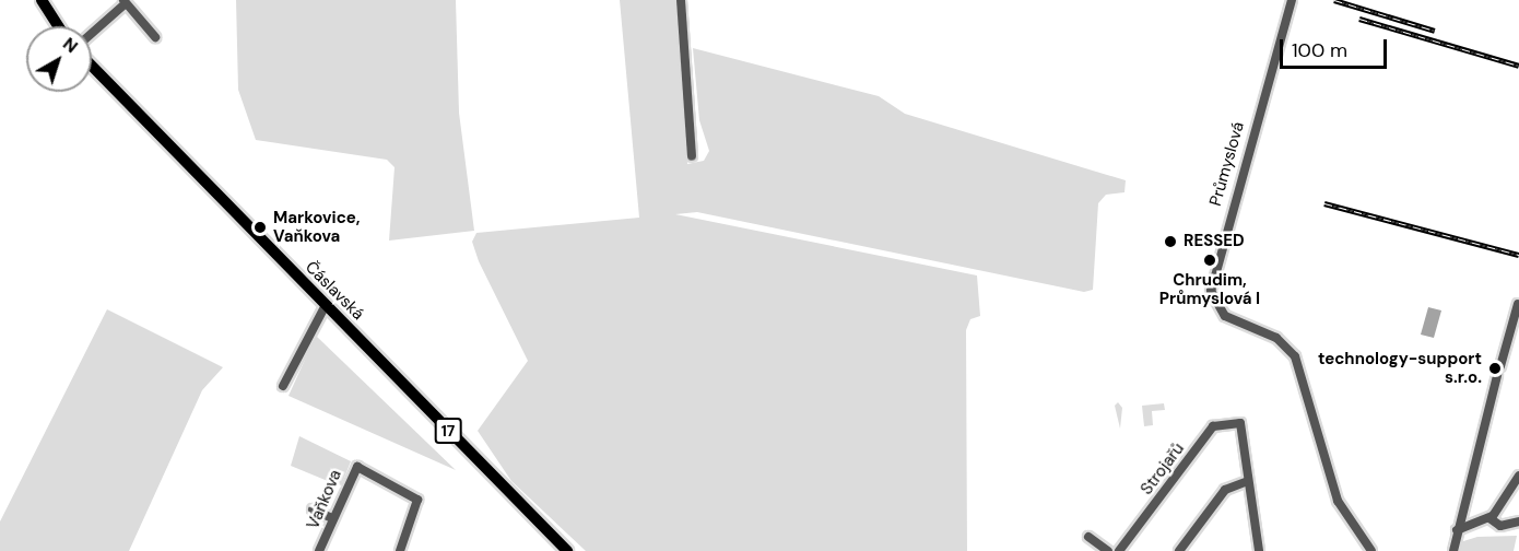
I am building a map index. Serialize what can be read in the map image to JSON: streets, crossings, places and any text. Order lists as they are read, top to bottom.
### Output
{
  "streets": {
    "main road": ["Čáslavská", "17"],
    "street": ["Průmyslová", "Strojařů", "Vaňkova"]
  },
  "places": [
    "Markovice, Vaňkova",
    "RESSED",
    "Chrudim, Průmyslová I",
    "technology-support s.r.o."
  ],
  "scale_bar": "100 m",
  "north": "top right"
}
